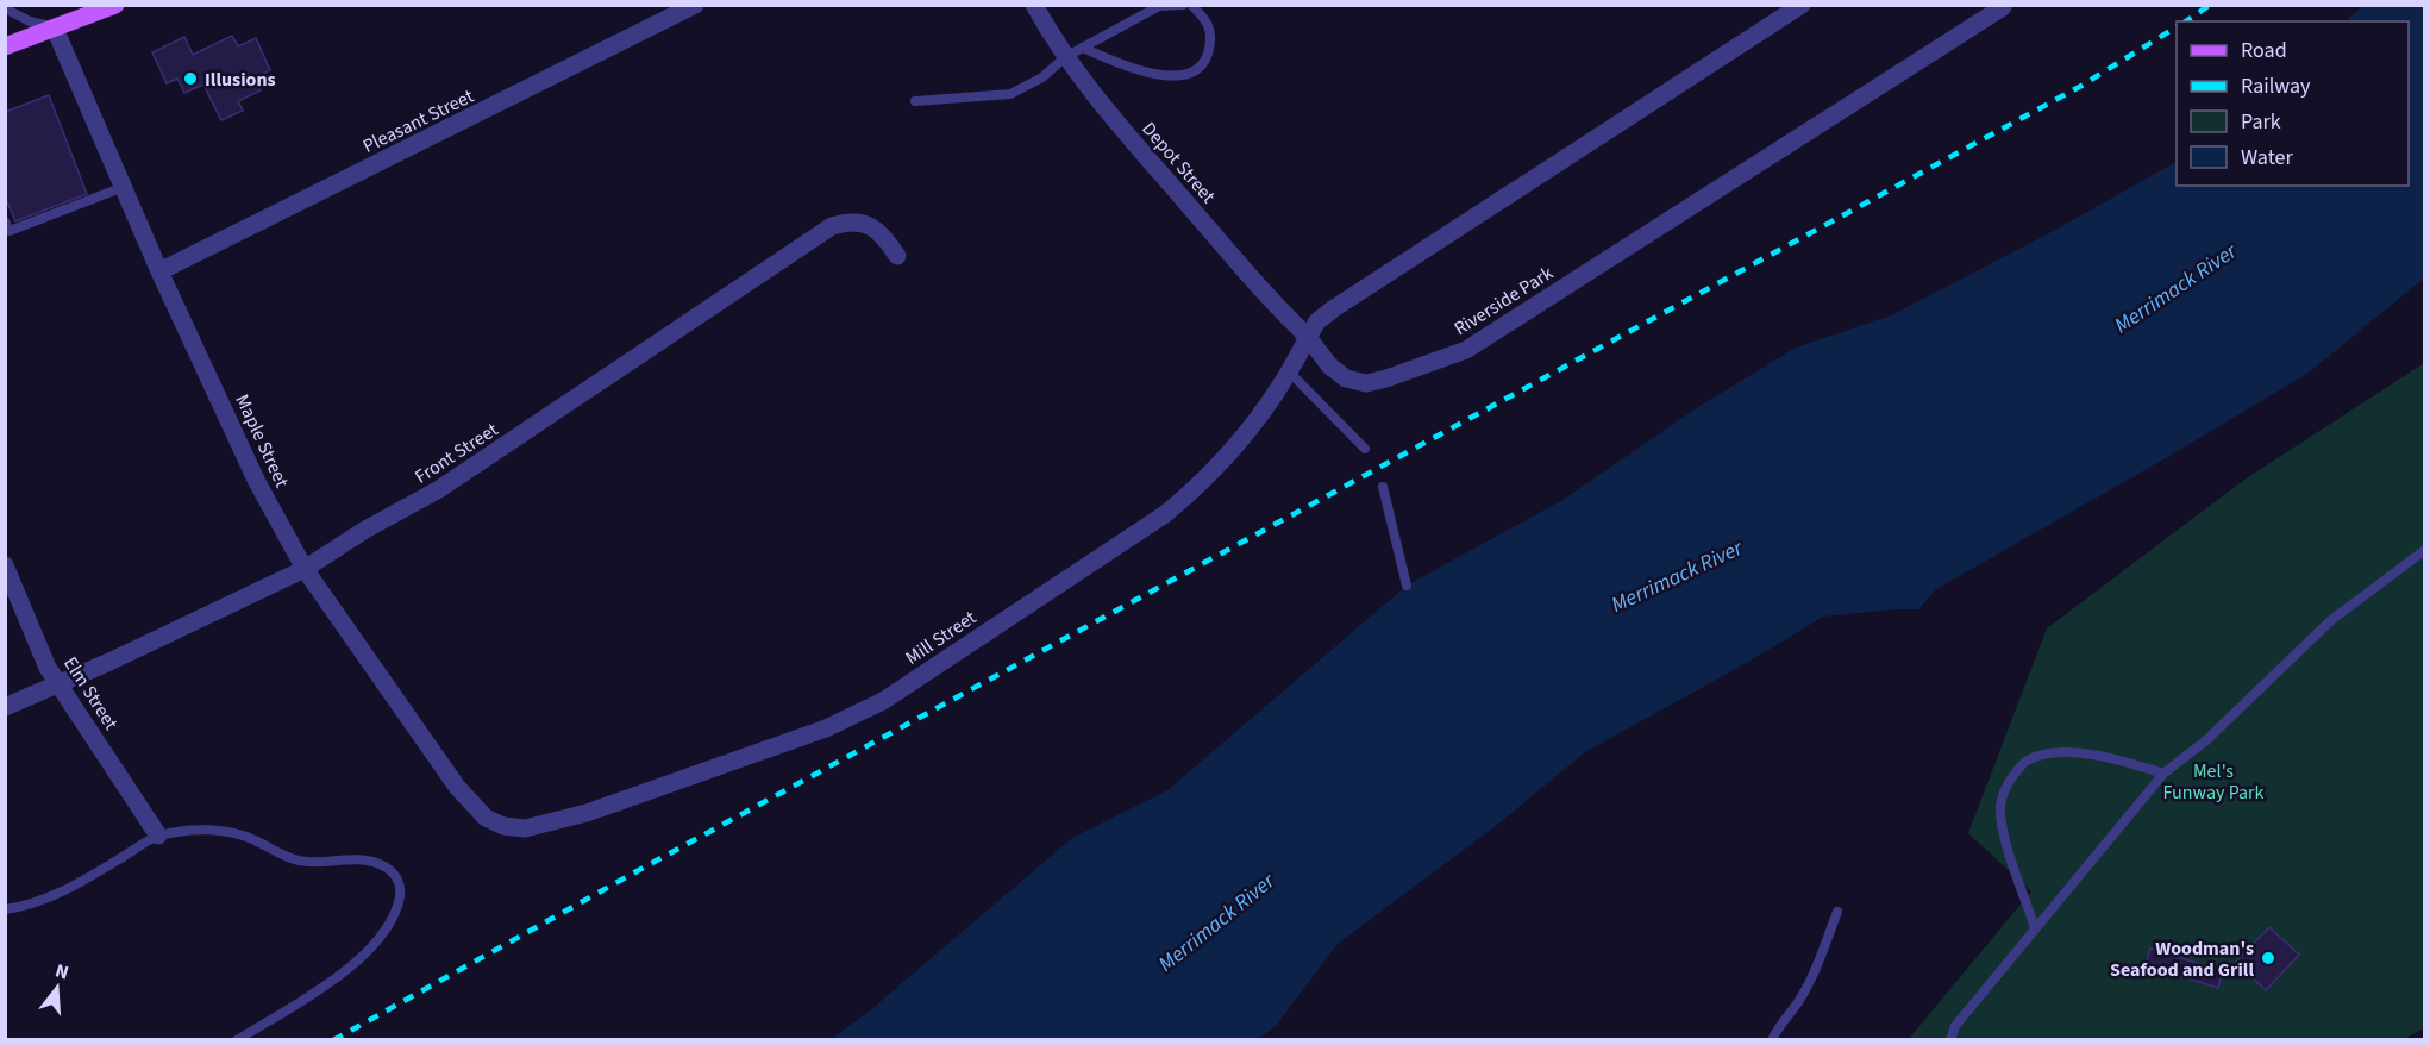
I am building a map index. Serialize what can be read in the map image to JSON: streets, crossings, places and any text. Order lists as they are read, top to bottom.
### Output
{
  "streets": {
    "street": [
      "Pleasant Street",
      "Depot Street",
      "Riverside Park",
      "Maple Street",
      "Front Street",
      "Mill Street",
      "Elm Street"
    ]
  },
  "crossings": [
    ["Pleasant Street", "Maple Street"],
    ["Depot Street", "Riverside Park"],
    ["Depot Street", "Mill Street"],
    ["Riverside Park", "Mill Street"],
    ["Maple Street", "Front Street"],
    ["Maple Street", "Mill Street"],
    ["Front Street", "Elm Street"]
  ],
  "water": ["Merrimack River"],
  "parks": ["Mel's Funway Park"],
  "places": ["Illusions", "Woodman's Seafood and Grill"],
  "legend": [
    "Road",
    "Railway",
    "Park",
    "Water"
  ],
  "north": "top"
}
